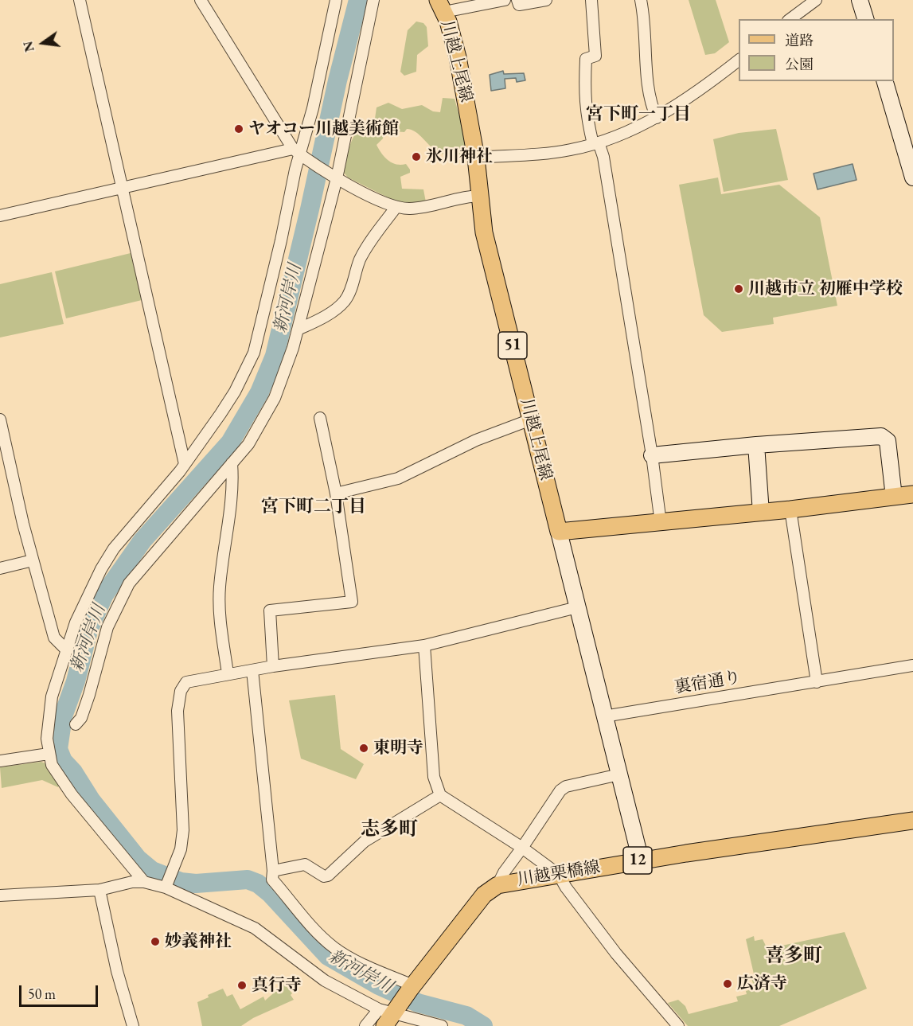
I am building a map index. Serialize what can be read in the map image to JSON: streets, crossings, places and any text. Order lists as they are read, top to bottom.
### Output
{
  "streets": {
    "main road": [
      "川越上尾線",
      "51",
      "12",
      "川越栗橋線"
    ],
    "street": ["裏宿通り"]
  },
  "districts": [
    "宮下町一丁目",
    "宮下町二丁目",
    "志多町",
    "喜多町"
  ],
  "water": ["新河岸川"],
  "places": [
    "ヤオコー川越美術館",
    "氷川神社",
    "川越市立 初雁中学校",
    "東明寺",
    "妙義神社",
    "広済寺",
    "真行寺"
  ],
  "legend": ["道路", "公園"],
  "scale_bar": "50 m",
  "north": "left"
}
